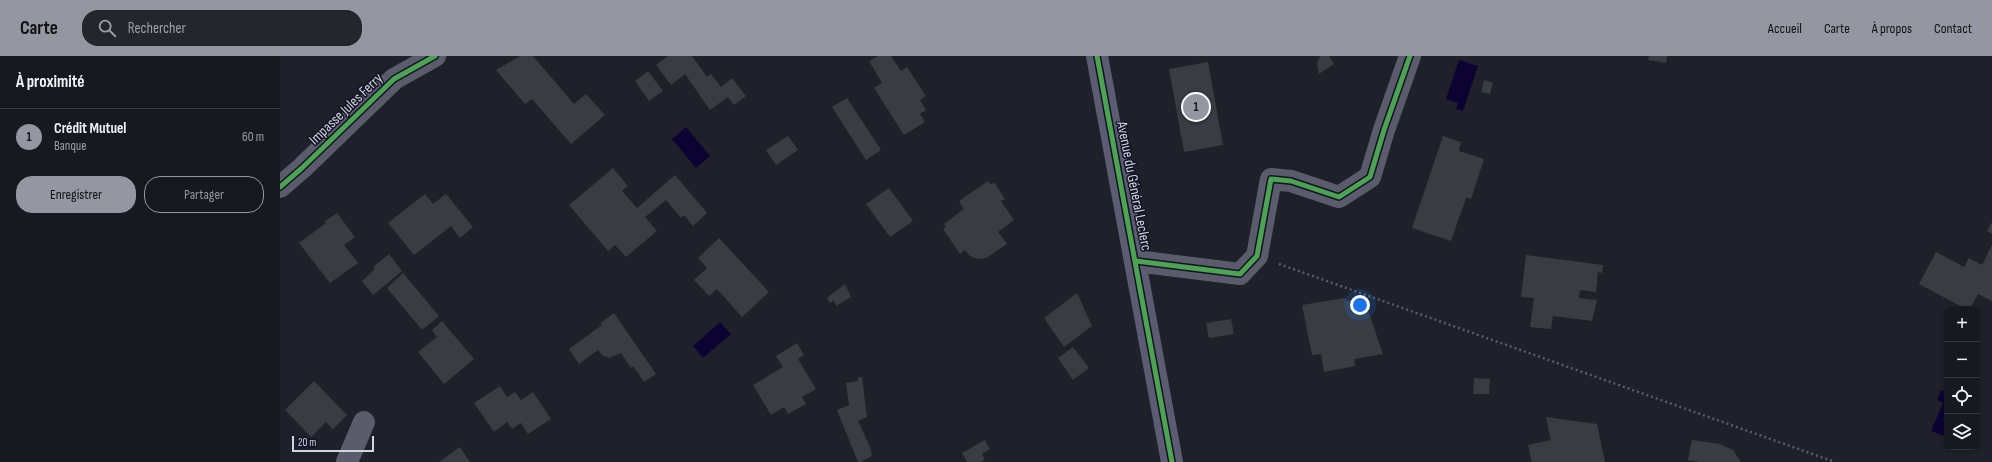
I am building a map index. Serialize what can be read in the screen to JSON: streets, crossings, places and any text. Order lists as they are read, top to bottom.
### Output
{
  "streets": {
    "main road": ["Avenue du Général Leclerc"],
    "street": ["Impasse Jules Ferry"]
  },
  "scale_bar": "20 m",
  "page": {
    "header": "Carte",
    "search": "Rechercher",
    "nav": [
      "Accueil",
      "Carte",
      "À propos",
      "Contact"
    ],
    "heading": "À proximité",
    "pins": "1",
    "list": [
      {
        "mark": "1",
        "name": "Crédit Mutuel",
        "note": "Banque",
        "value": "60 m"
      }
    ],
    "buttons": ["Enregistrer", "Partager"],
    "map_buttons": ["+", "−"],
    "scale": "20 m"
  }
}
